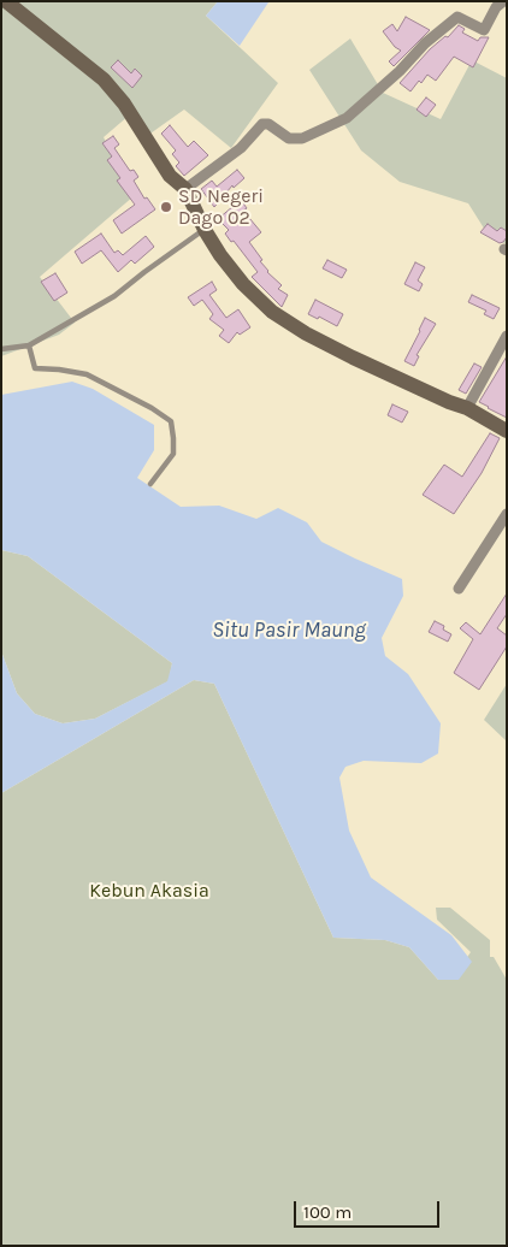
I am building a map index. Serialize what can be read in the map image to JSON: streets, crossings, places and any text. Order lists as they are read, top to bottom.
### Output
{
  "water": ["Situ Pasir Maung"],
  "parks": ["Kebun Akasia"],
  "places": ["SD Negeri Dago 02"],
  "scale_bar": "100 m"
}
